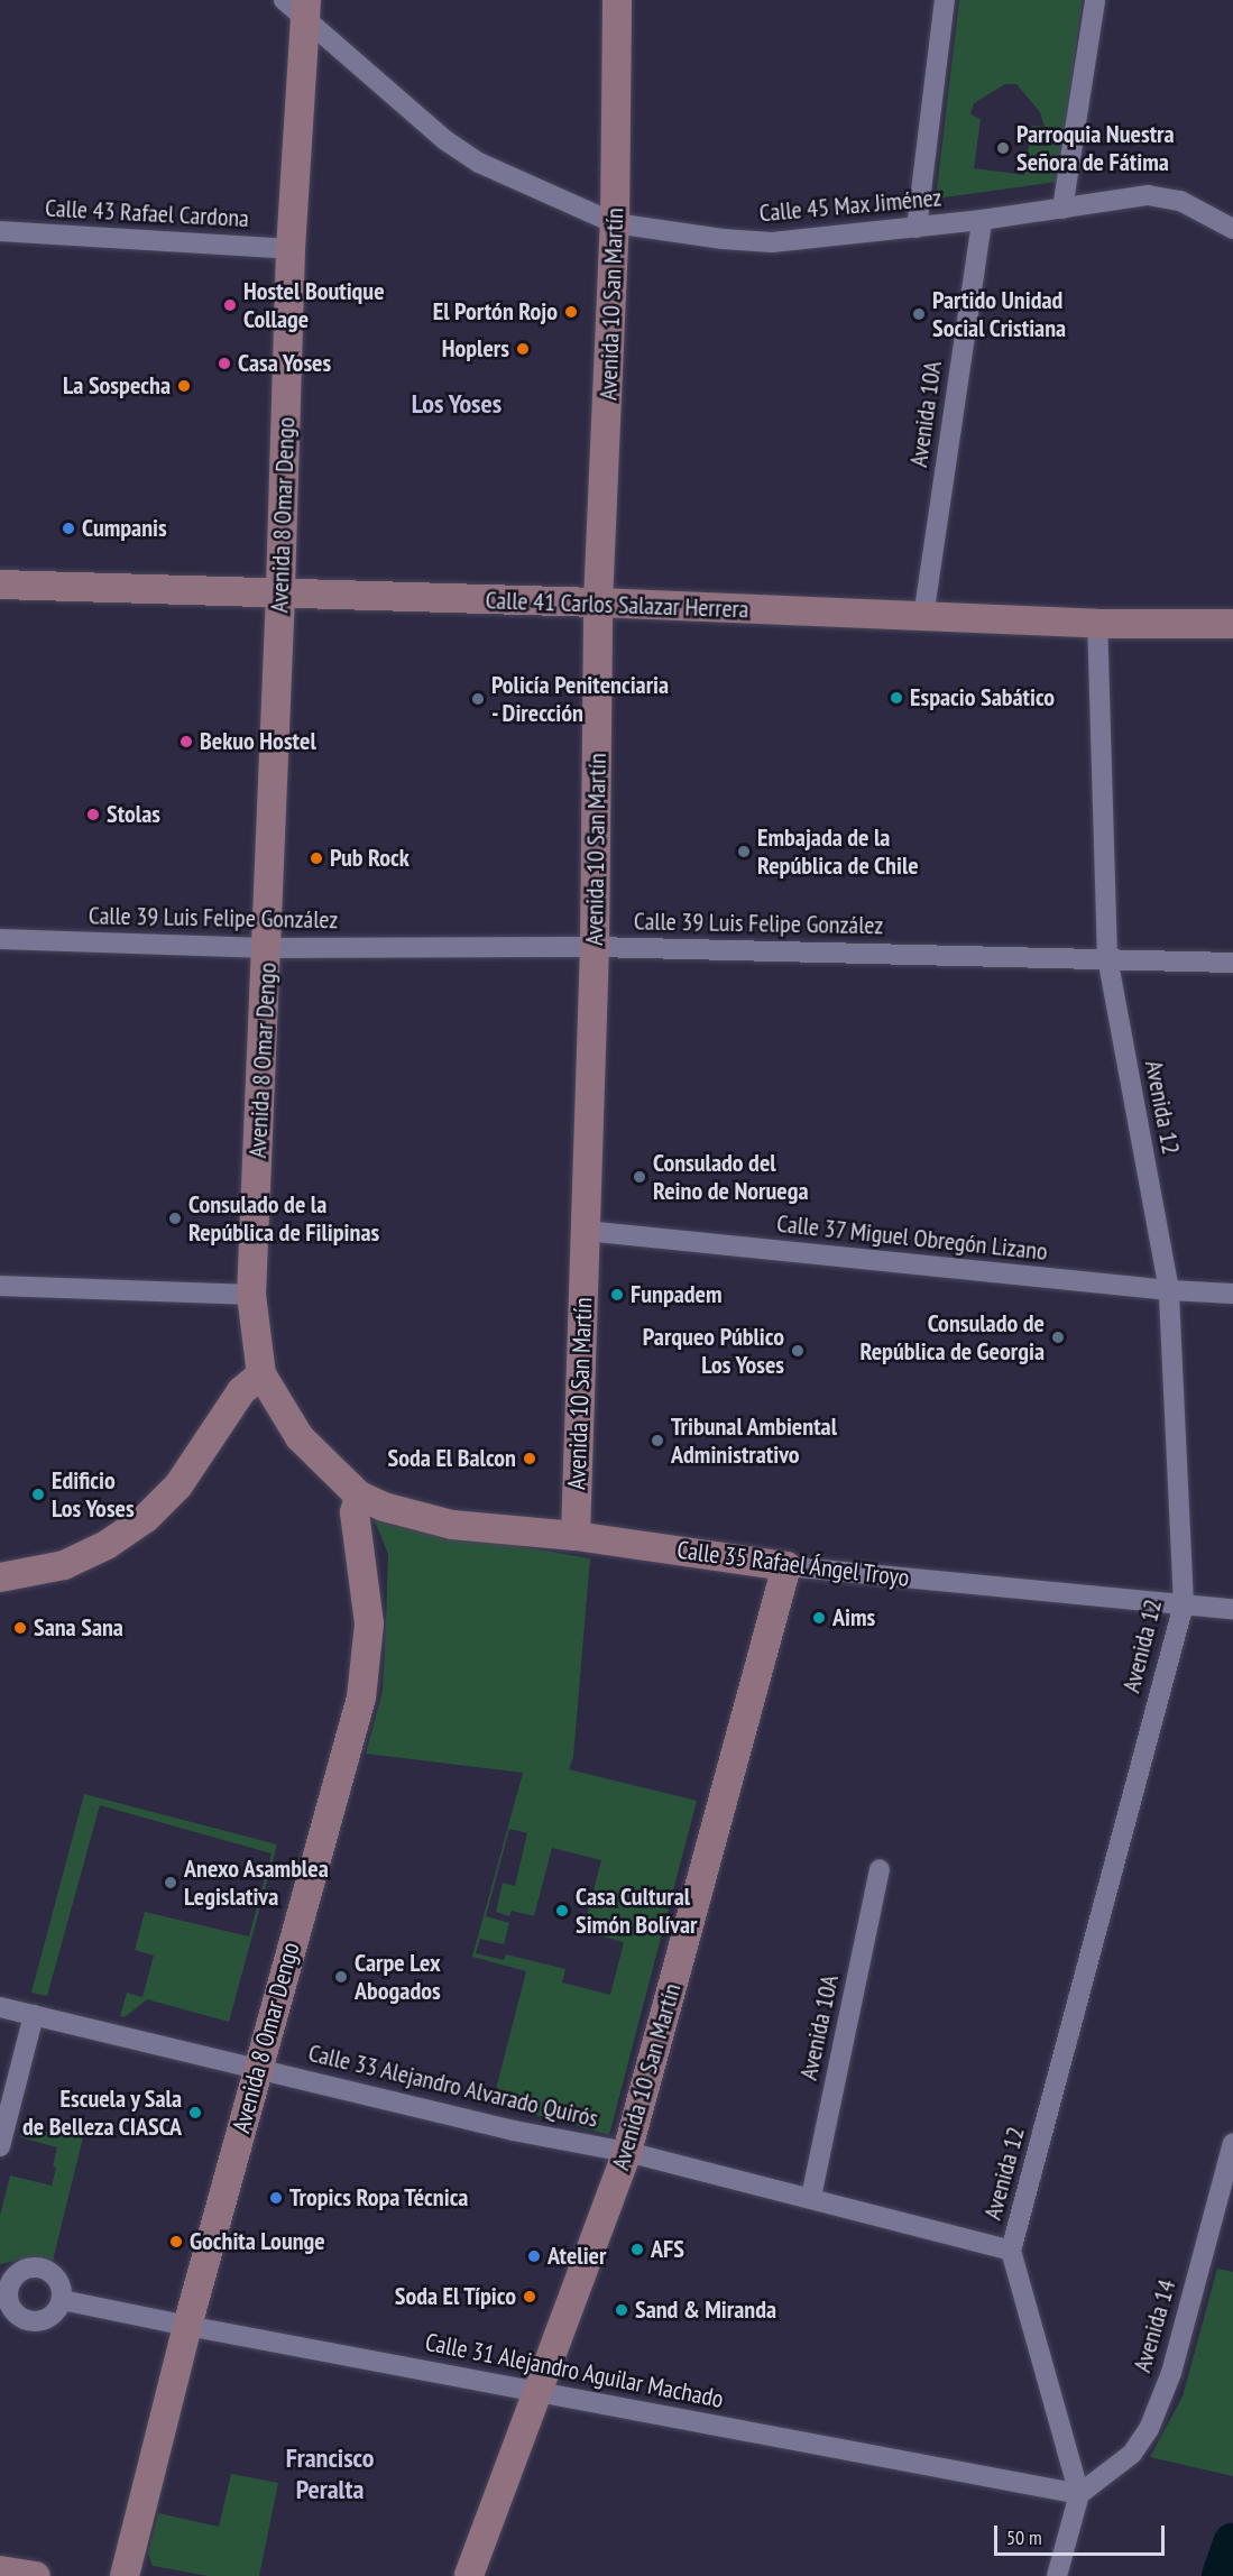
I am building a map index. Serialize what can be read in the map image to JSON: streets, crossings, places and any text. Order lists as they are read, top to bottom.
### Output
{
  "streets": {
    "street": [
      "Calle 45 Max Jiménez",
      "Calle 43 Rafael Cardona",
      "Avenida 10 San Martín",
      "Avenida 10A",
      "Avenida 8 Omar Dengo",
      "Calle 41 Carlos Salazar Herrera",
      "Calle 39 Luis Felipe González",
      "Avenida 12",
      "Calle 37 Miguel Obregón Lizano",
      "Calle 35 Rafael Ángel Troyo",
      "Calle 33 Alejandro Alvarado Quirós",
      "Avenida 14",
      "Calle 31 Alejandro Aguilar Machado"
    ]
  },
  "crossings": [
    ["Calle 45 Max Jiménez", "Avenida 10 San Martín"],
    ["Calle 45 Max Jiménez", "Avenida 10A"],
    ["Calle 45 Max Jiménez", "Avenida 8 Omar Dengo"],
    ["Calle 43 Rafael Cardona", "Avenida 8 Omar Dengo"],
    ["Avenida 10 San Martín", "Calle 41 Carlos Salazar Herrera"],
    ["Avenida 10 San Martín", "Calle 39 Luis Felipe González"],
    ["Avenida 10 San Martín", "Calle 37 Miguel Obregón Lizano"],
    ["Avenida 10 San Martín", "Calle 35 Rafael Ángel Troyo"],
    ["Avenida 10 San Martín", "Calle 33 Alejandro Alvarado Quirós"],
    ["Avenida 10 San Martín", "Calle 31 Alejandro Aguilar Machado"],
    ["Avenida 10A", "Calle 41 Carlos Salazar Herrera"],
    ["Avenida 10A", "Calle 33 Alejandro Alvarado Quirós"],
    ["Avenida 8 Omar Dengo", "Calle 41 Carlos Salazar Herrera"],
    ["Avenida 8 Omar Dengo", "Calle 39 Luis Felipe González"],
    ["Avenida 8 Omar Dengo", "Calle 35 Rafael Ángel Troyo"],
    ["Avenida 8 Omar Dengo", "Calle 33 Alejandro Alvarado Quirós"],
    ["Avenida 8 Omar Dengo", "Calle 31 Alejandro Aguilar Machado"],
    ["Calle 41 Carlos Salazar Herrera", "Avenida 12"],
    ["Calle 39 Luis Felipe González", "Avenida 12"],
    ["Avenida 12", "Calle 37 Miguel Obregón Lizano"],
    ["Avenida 12", "Calle 35 Rafael Ángel Troyo"],
    ["Avenida 12", "Calle 33 Alejandro Alvarado Quirós"],
    ["Avenida 12", "Avenida 14"],
    ["Avenida 12", "Calle 31 Alejandro Aguilar Machado"],
    ["Avenida 14", "Calle 31 Alejandro Aguilar Machado"]
  ],
  "districts": ["Los Yoses", "Francisco Peralta"],
  "places": [
    "Parroquia Nuestra Señora de Fátima",
    "Hostel Boutique Collage",
    "El Portón Rojo",
    "Partido Unidad Social Cristiana",
    "Hoplers",
    "Casa Yoses",
    "La Sospecha",
    "Cumpanis",
    "Espacio Sabático",
    "Policía Penitenciaria - Dirección",
    "Bekuo Hostel",
    "Stolas",
    "Embajada de la República de Chile",
    "Pub Rock",
    "Consulado del Reino de Noruega",
    "Consulado de la República de Filipinas",
    "Funpadem",
    "Consulado de República de Georgia",
    "Parqueo Público Los Yoses",
    "Tribunal Ambiental Administrativo",
    "Soda El Balcon",
    "Edificio Los Yoses",
    "Aims",
    "Sana Sana",
    "Anexo Asamblea Legislativa",
    "Casa Cultural Simón Bolívar",
    "Carpe Lex Abogados",
    "Escuela y Sala de Belleza CIASCA",
    "Tropics Ropa Técnica",
    "Gochita Lounge",
    "AFS",
    "Atelier",
    "Soda El Típico",
    "Sand & Miranda"
  ],
  "scale_bar": "50 m"
}
